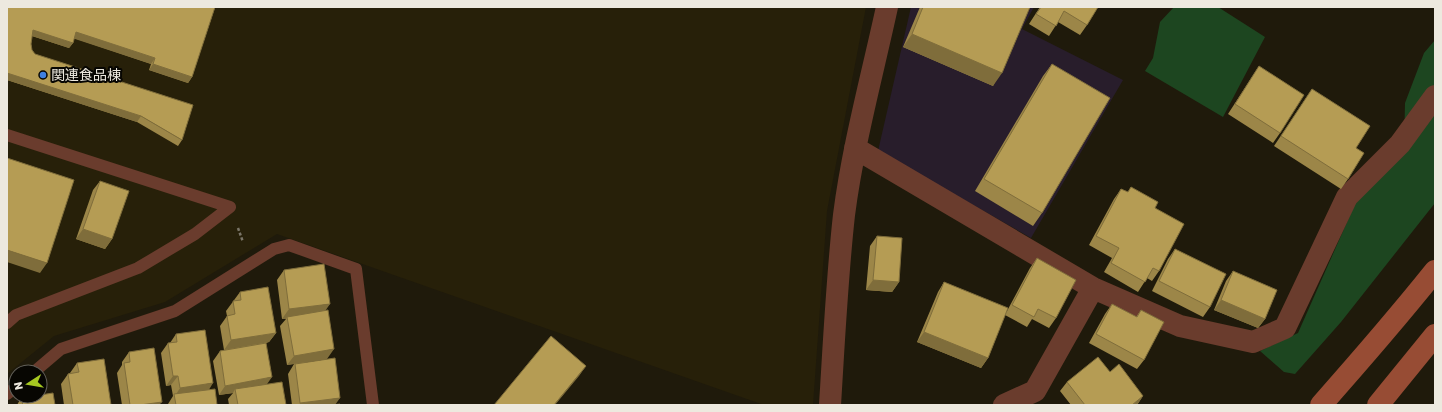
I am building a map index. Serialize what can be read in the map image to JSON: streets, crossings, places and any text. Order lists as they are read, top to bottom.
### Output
{
  "places": ["関連食品棟"],
  "north": "left"
}
